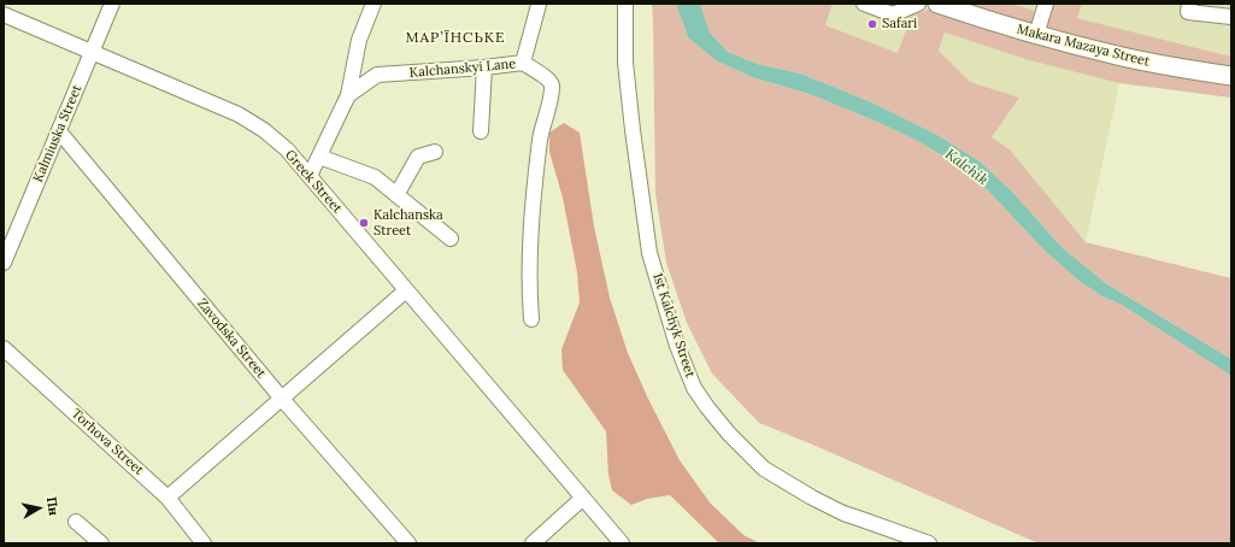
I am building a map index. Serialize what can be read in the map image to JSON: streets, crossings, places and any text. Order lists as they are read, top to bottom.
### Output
{
  "streets": {
    "main road": ["Makara Mazaya Street"],
    "street": [
      "Kalchanskyi Lane",
      "Kalmiuska Street",
      "Greek Street",
      "1st Kalchyk Street",
      "Zavodska Street",
      "Torhova Street"
    ]
  },
  "crossings": [
    ["Kalmiuska Street", "Greek Street"],
    ["Kalmiuska Street", "Zavodska Street"]
  ],
  "districts": ["МАР’ЇНСЬКЕ"],
  "water": ["Kalchik"],
  "places": ["Safari", "Kalchanska Street"],
  "north": "right"
}
